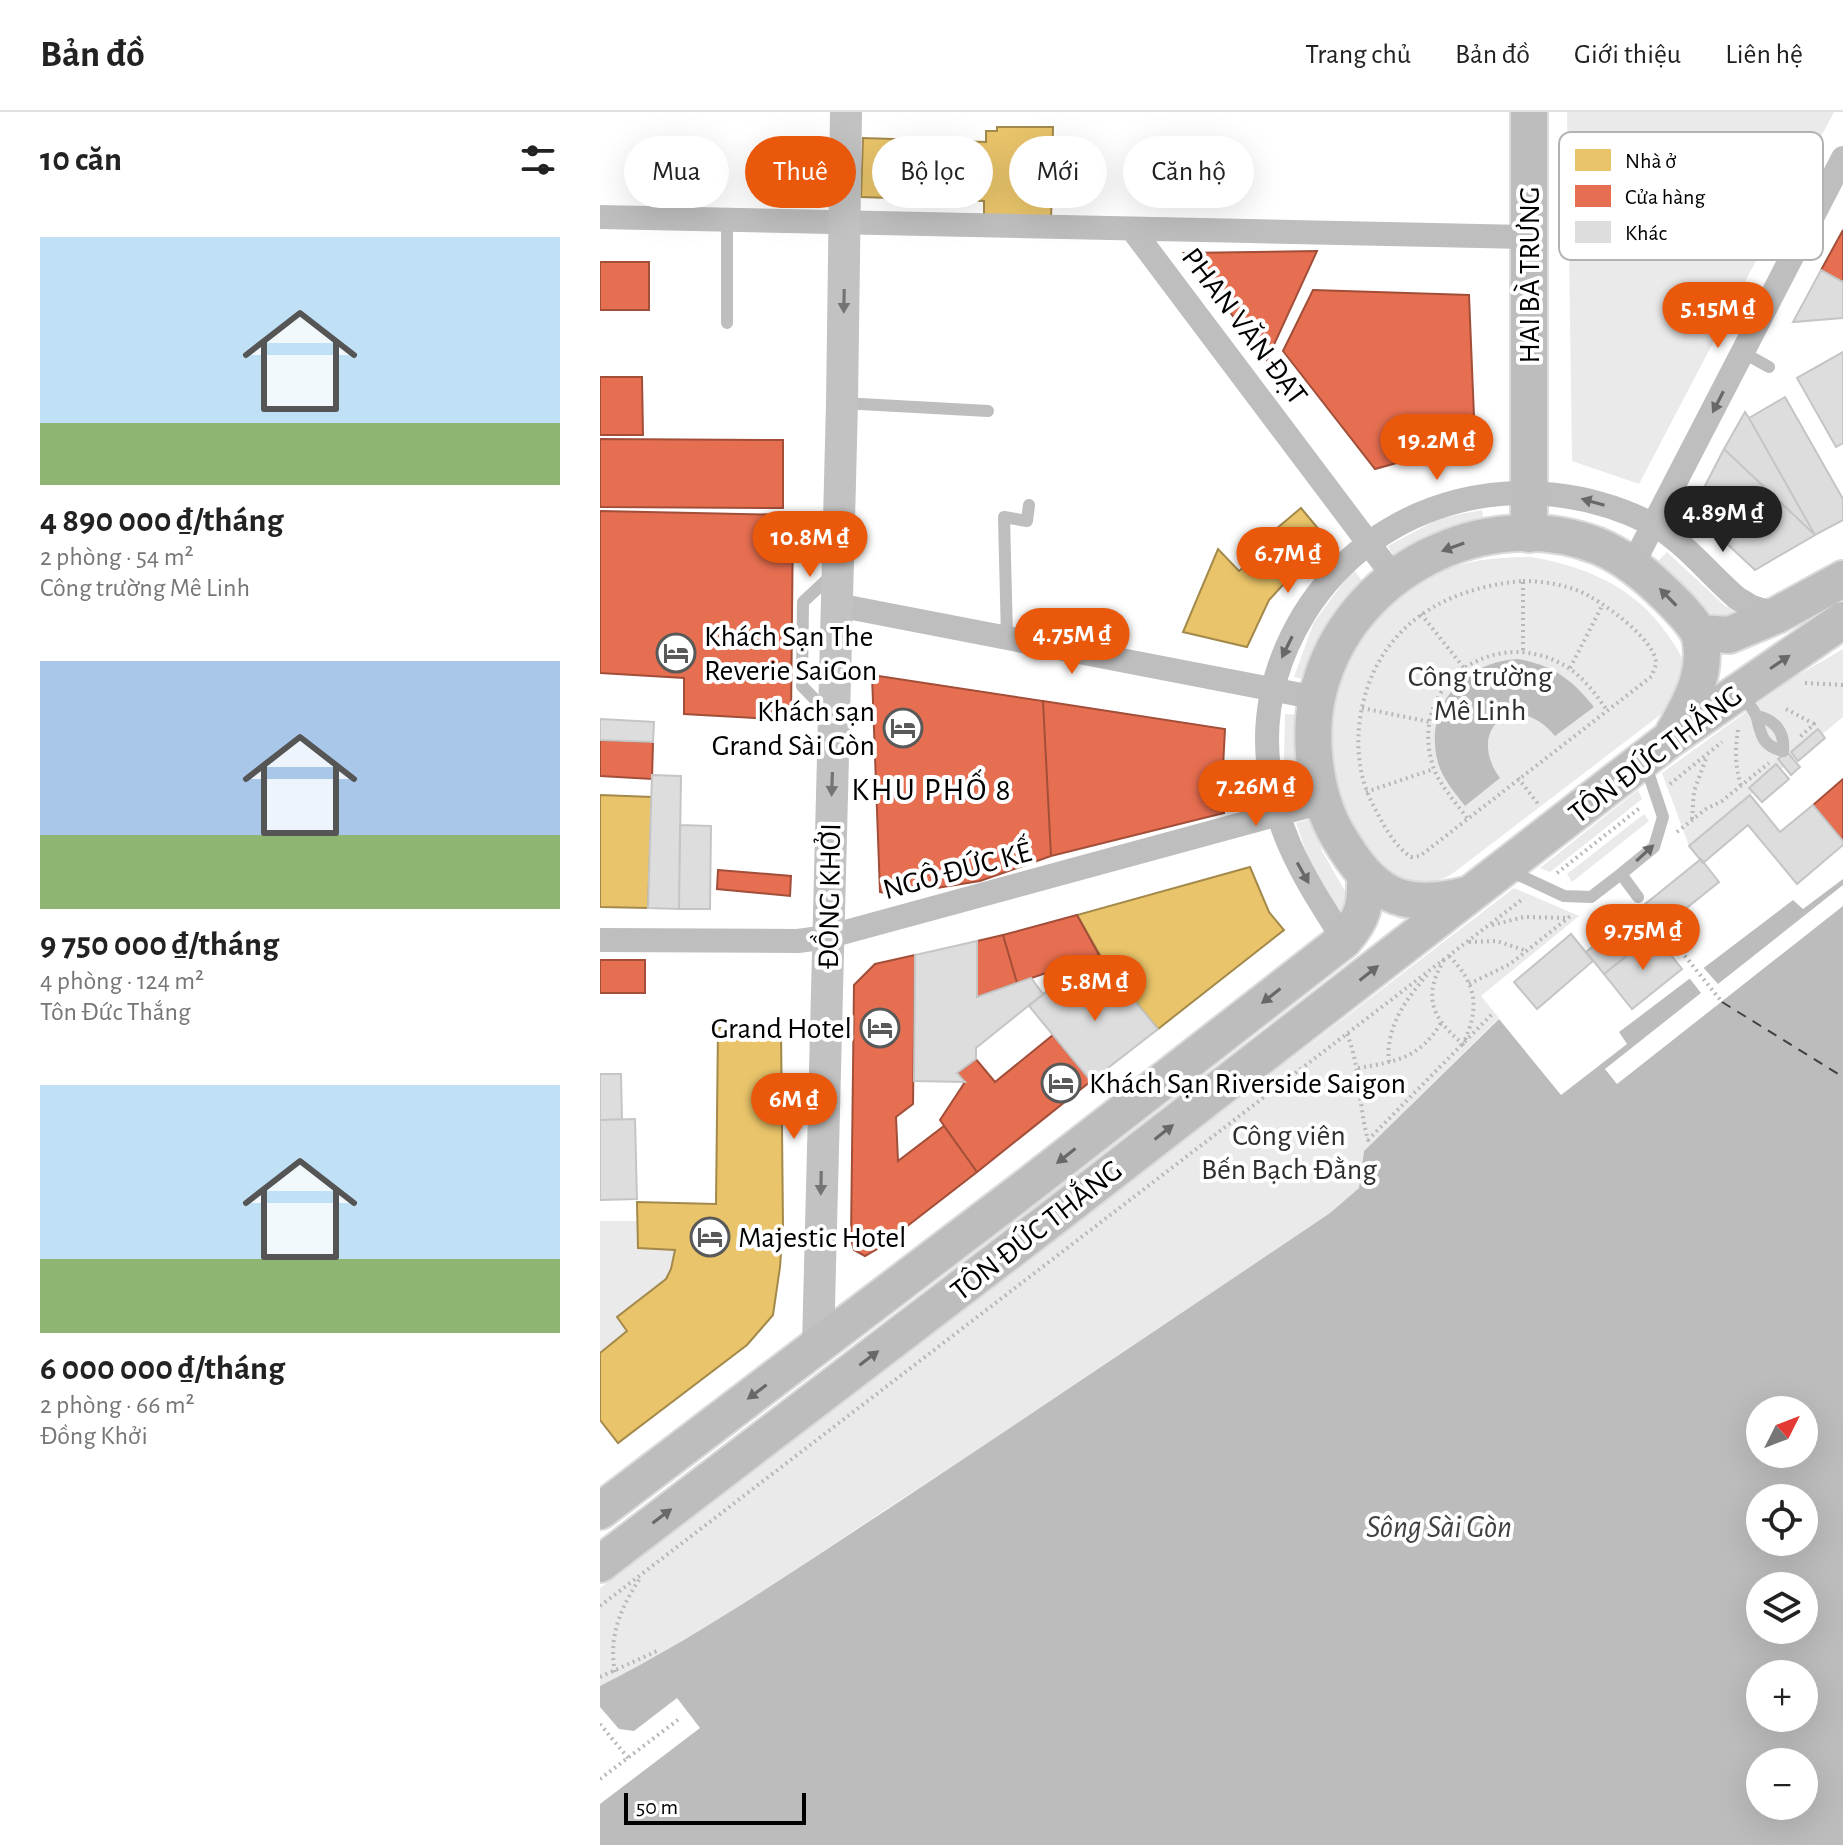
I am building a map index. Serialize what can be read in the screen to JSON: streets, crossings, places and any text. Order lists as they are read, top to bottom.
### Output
{
  "streets": {
    "main road": ["HAI BÀ TRƯNG", "TÔN ĐỨC THẮNG", "TÔN ÐỨC THẮNG"],
    "street": ["PHAN VĂN ÐẠT", "NGÔ ÐỨC KẾ", "ÐỒNG KHỞI"]
  },
  "crossings": [
    ["TÔN ĐỨC THẮNG", "TÔN ÐỨC THẮNG"],
    ["NGÔ ÐỨC KẾ", "ÐỒNG KHỞI"],
    ["ÐỒNG KHỞI", "TÔN ÐỨC THẮNG"]
  ],
  "one_way": ["ÐỒNG KHỞI"],
  "districts": ["KHU PHỐ 8"],
  "water": ["Sông Sài Gòn"],
  "parks": ["Công trường Mê Linh", "Công viên Bến Bạch Đằng"],
  "places": {
    "hotel": [
      "Khách Sạn The Reverie SaiGon",
      "Khách sạn Grand Sài Gòn",
      "Grand Hotel",
      "Khách Sạn Riverside Saigon",
      "Majestic Hotel"
    ]
  },
  "legend": ["Nhà ở", "Cửa hàng", "Khác"],
  "scale_bar": "50 m",
  "north": "top right",
  "page": {
    "header": "Bản đồ",
    "nav": [
      "Trang chủ",
      "Bản đồ",
      "Giới thiệu",
      "Liên hệ"
    ],
    "heading": "10 căn",
    "chip": [
      "Mua",
      "Thuê",
      "Bộ lọc",
      "Mới",
      "Căn hộ"
    ],
    "list": [
      {
        "name": "4 890 000 ₫/tháng",
        "note": "2 phòng · 54 m² · Công trường Mê Linh"
      },
      {
        "name": "9 750 000 ₫/tháng",
        "note": "4 phòng · 124 m² · Tôn Đức Thắng"
      },
      {
        "name": "6 000 000 ₫/tháng",
        "note": "2 phòng · 66 m² · Ðồng Khởi"
      }
    ],
    "price": [
      "5.15M ₫",
      "19.2M ₫",
      "4.89M ₫",
      "10.8M ₫",
      "6.7M ₫",
      "4.75M ₫",
      "7.26M ₫",
      "9.75M ₫",
      "5.8M ₫",
      "6M ₫"
    ],
    "map_buttons": ["+", "−"],
    "scale": "50 m"
  }
}
